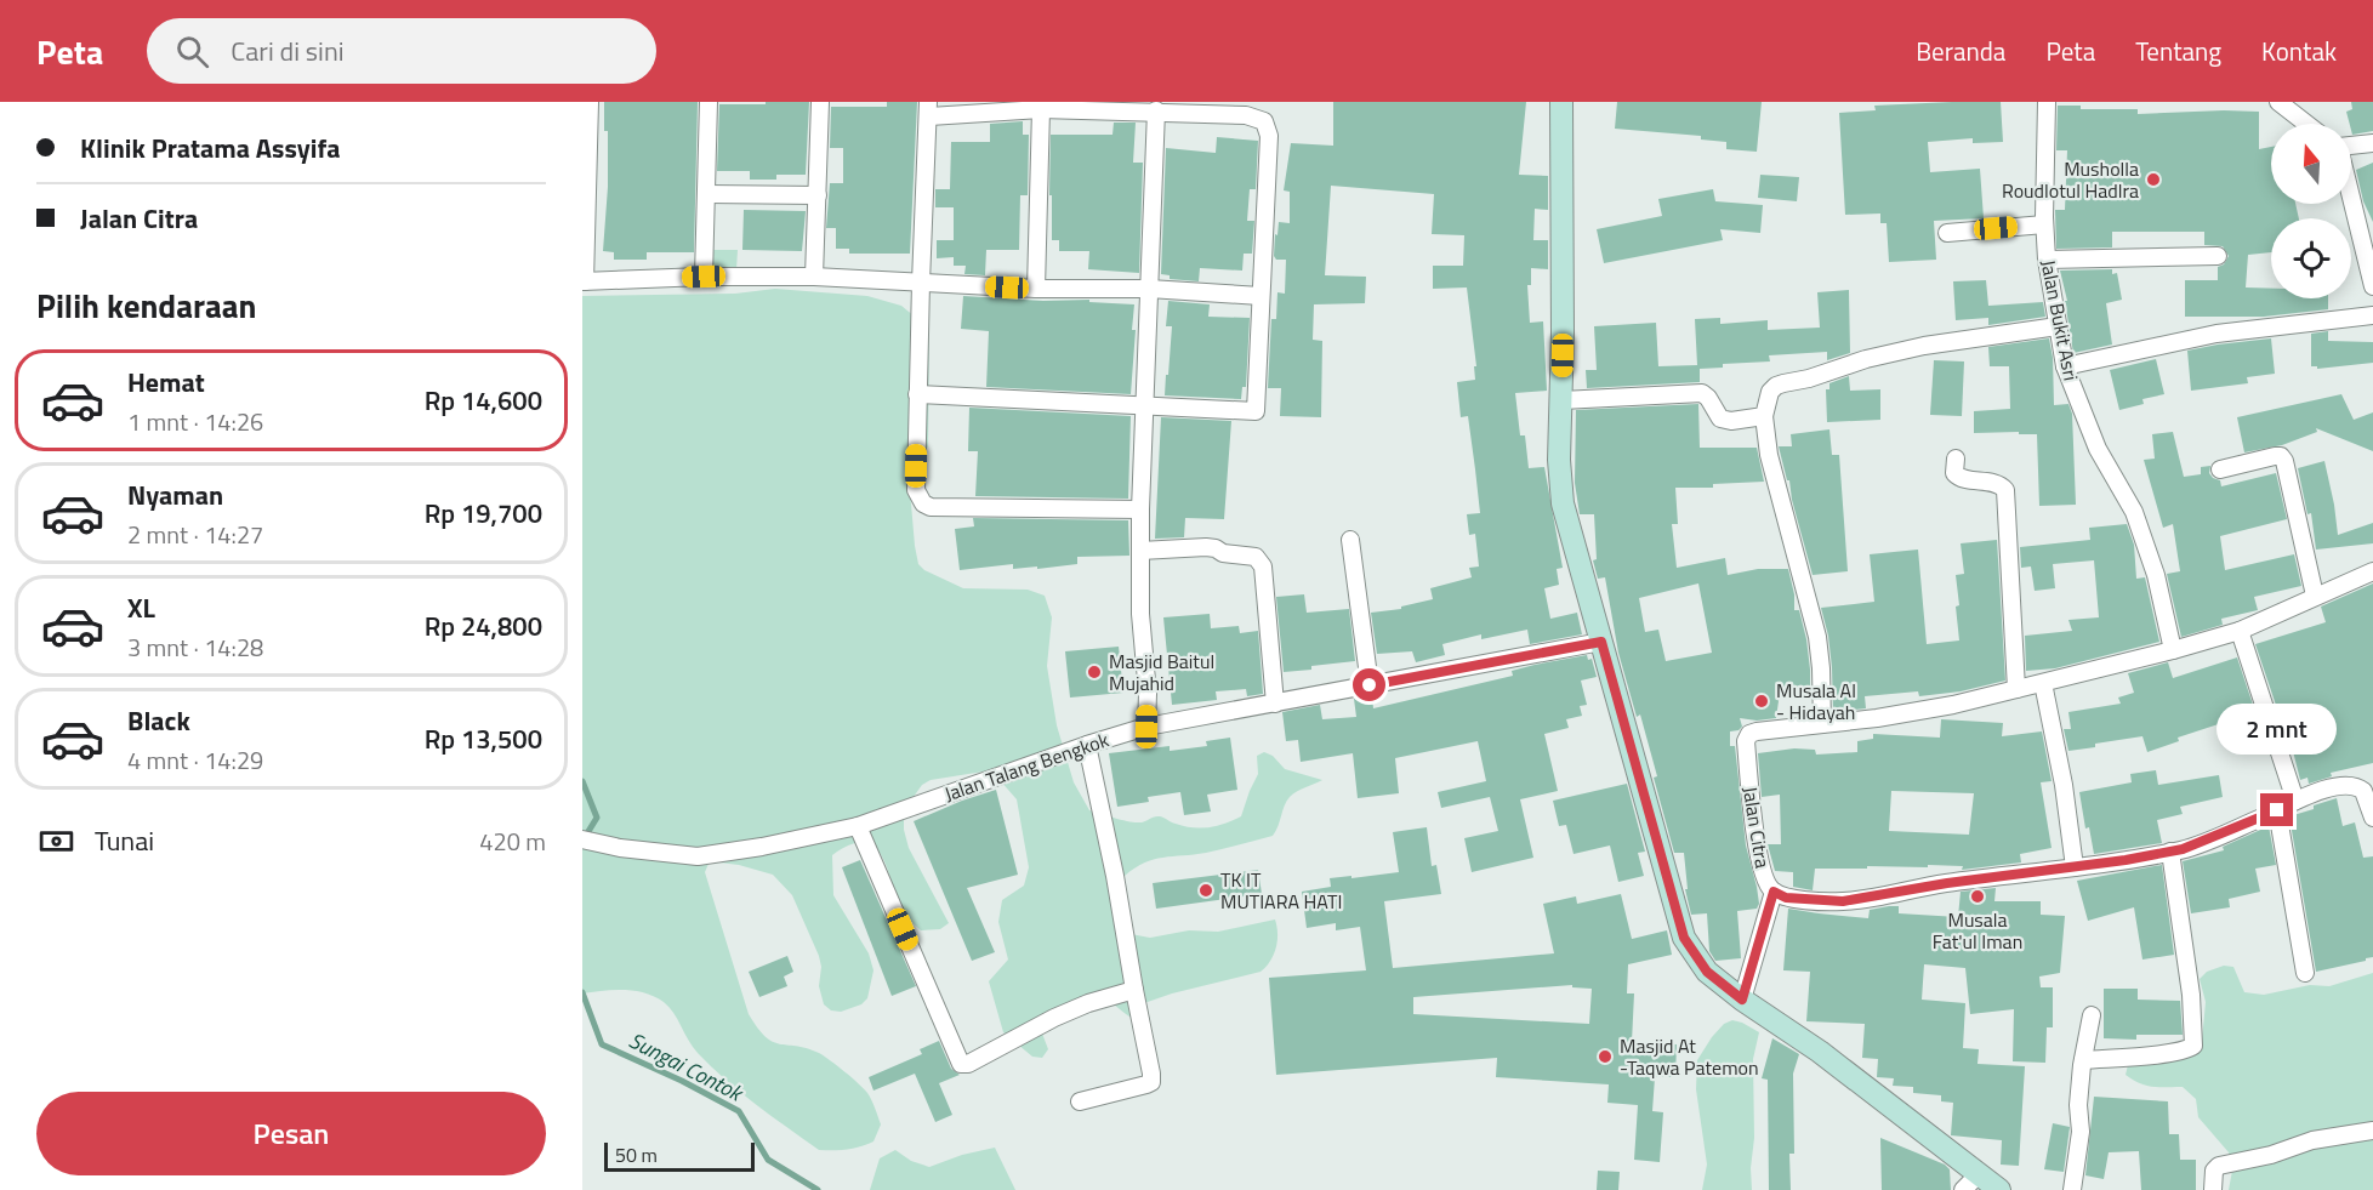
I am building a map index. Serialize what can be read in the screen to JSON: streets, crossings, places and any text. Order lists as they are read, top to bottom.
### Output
{
  "streets": {
    "street": ["Jalan Bukit Asri", "Jalan Talang Bengkok", "Jalan Citra"]
  },
  "water": ["Sungai Contok"],
  "places": [
    "Musholla Roudlotul Hadlra",
    "Masjid Baitul Mujahid",
    "Musala Al - Hidayah",
    "TK IT MUTIARA HATI",
    "Musala Fat'ul Iman",
    "Masjid At -Taqwa Patemon"
  ],
  "scale_bar": "50 m",
  "north": "top",
  "page": {
    "header": "Peta",
    "search": "Cari di sini",
    "nav": [
      "Beranda",
      "Peta",
      "Tentang",
      "Kontak"
    ],
    "banner": ["Klinik Pratama Assyifa", "Jalan Citra"],
    "heading": "Pilih kendaraan",
    "list": [
      {
        "name": "Hemat",
        "note": "1 mnt · 14:26",
        "value": "Rp 14,600"
      },
      {
        "name": "Nyaman",
        "note": "2 mnt · 14:27",
        "value": "Rp 19,700"
      },
      {
        "name": "XL",
        "note": "3 mnt · 14:28",
        "value": "Rp 24,800"
      },
      {
        "name": "Black",
        "note": "4 mnt · 14:29",
        "value": "Rp 13,500"
      }
    ],
    "bubble": "2 mnt",
    "pay": ["Tunai", "420 m"],
    "buttons": "Pesan",
    "scale": "50 m"
  }
}
